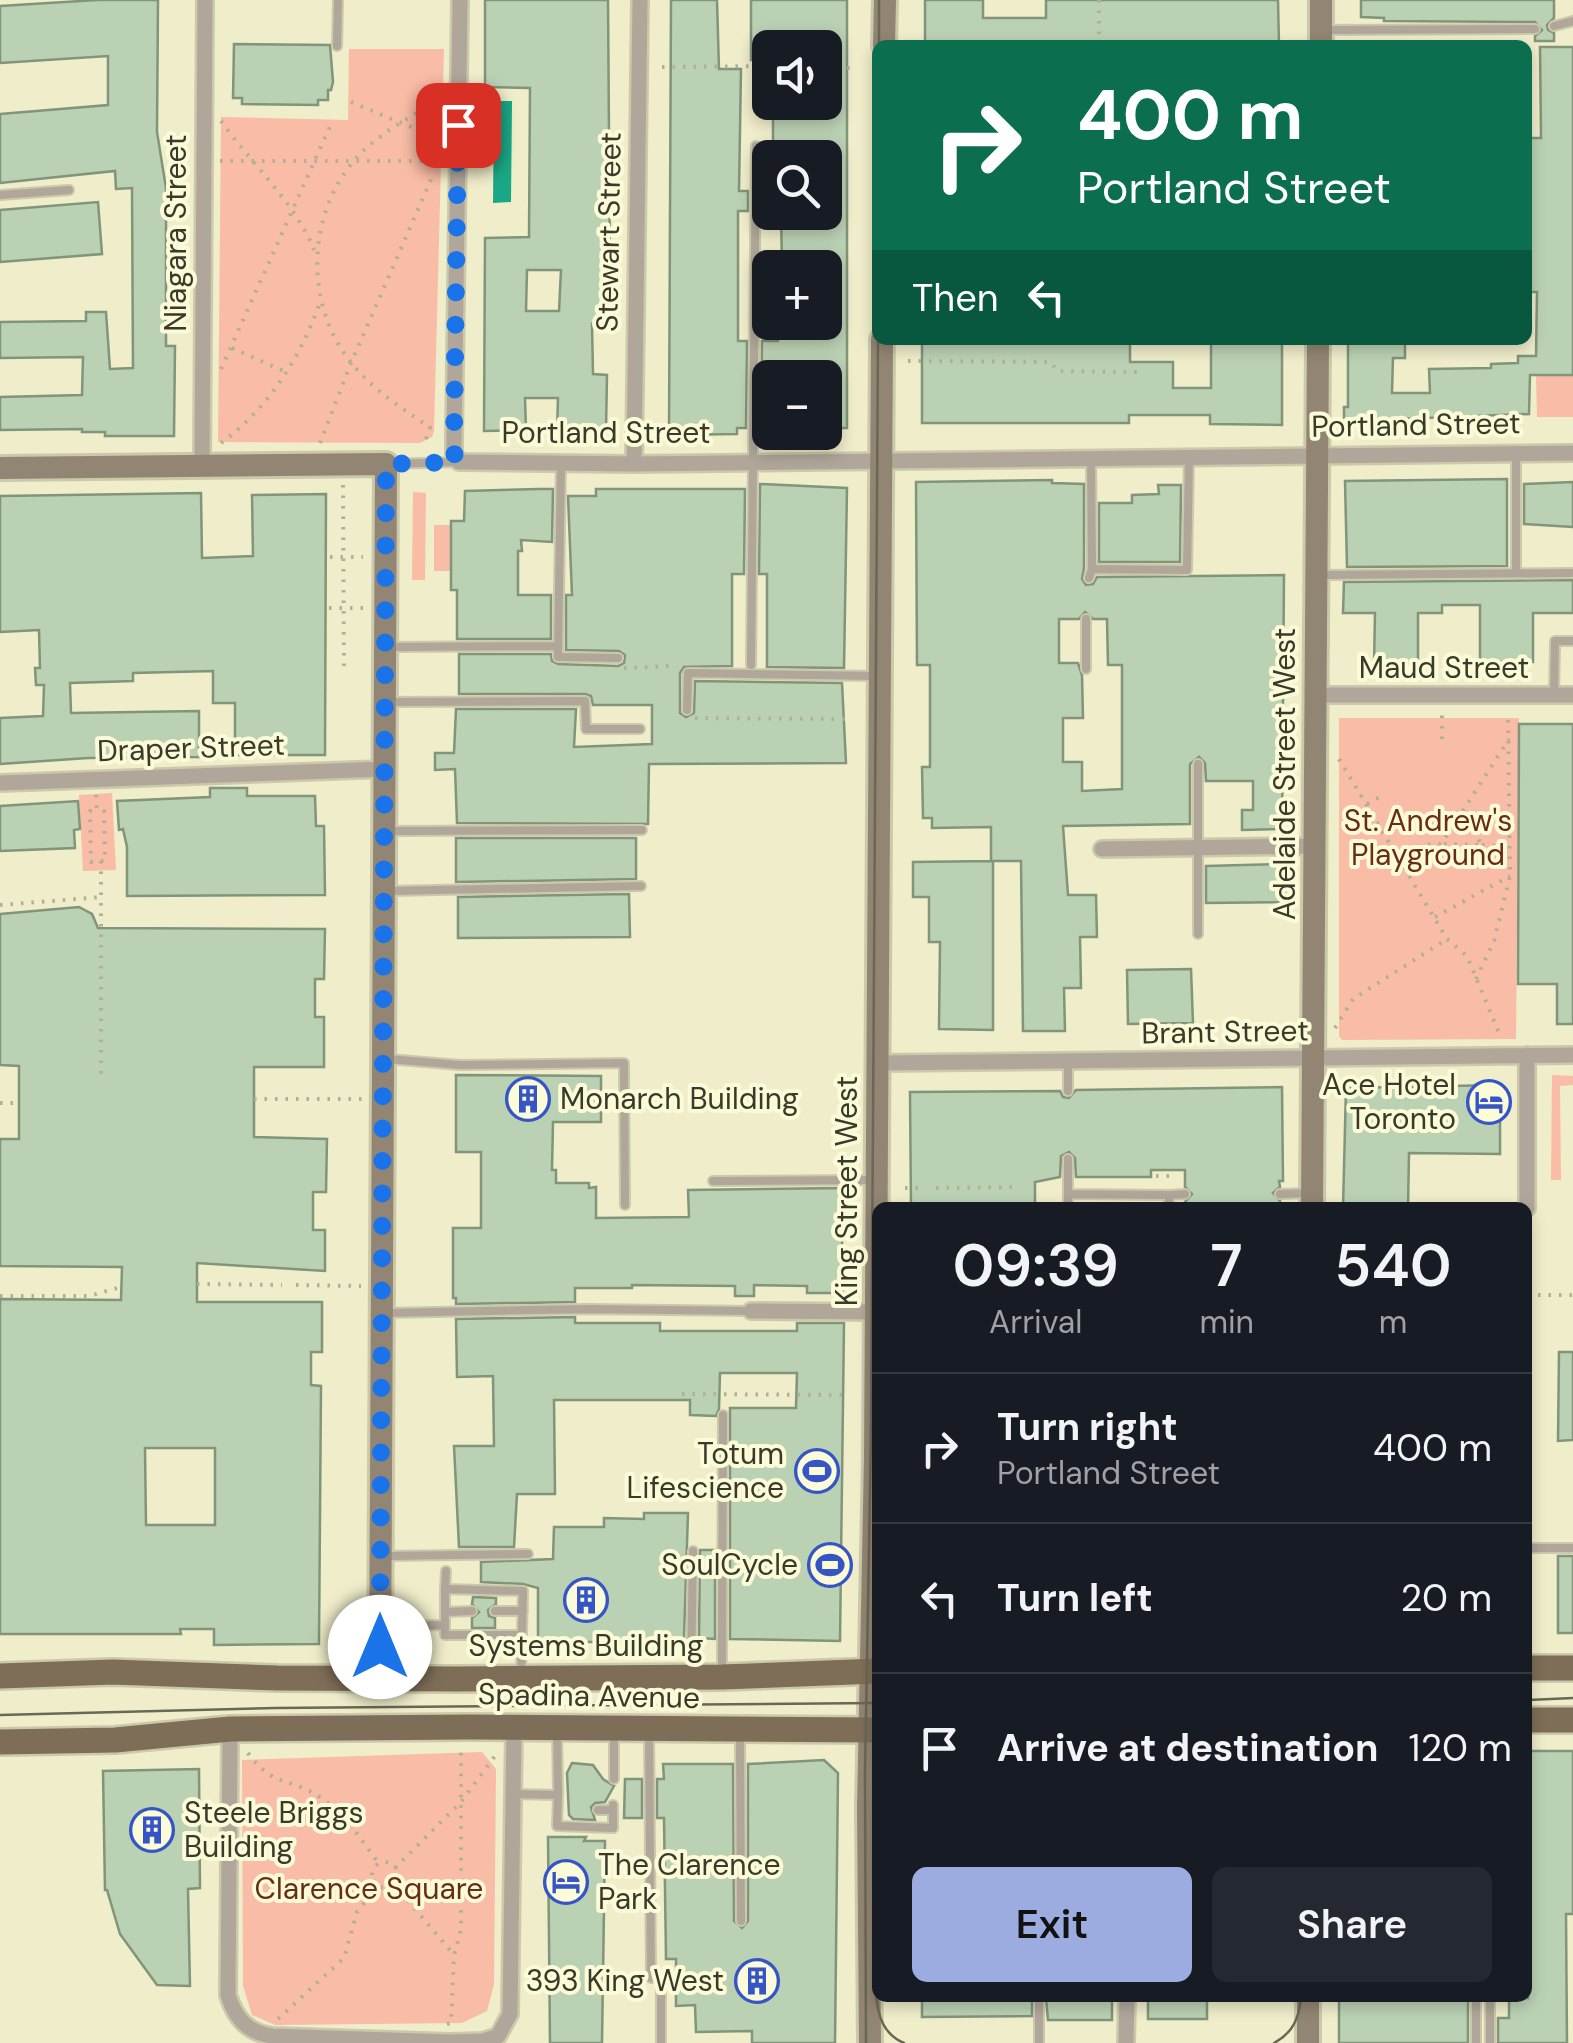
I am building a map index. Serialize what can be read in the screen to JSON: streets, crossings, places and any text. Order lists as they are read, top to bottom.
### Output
{
  "streets": {
    "main road": [
      "Portland Street",
      "Adelaide Street West",
      "King Street West",
      "Spadina Avenue"
    ],
    "street": [
      "Stewart Street",
      "Niagara Street",
      "Maud Street",
      "Draper Street",
      "Brant Street"
    ]
  },
  "crossings": [
    ["Stewart Street", "Portland Street"],
    ["Niagara Street", "Portland Street"],
    ["Portland Street", "Adelaide Street West"],
    ["Portland Street", "King Street West"],
    ["Maud Street", "Adelaide Street West"],
    ["Adelaide Street West", "Brant Street"],
    ["Brant Street", "King Street West"]
  ],
  "parks": ["St. Andrew's Playground", "Clarence Square"],
  "places": {
    "building": [
      "Monarch Building",
      "Systems Building",
      "Steele Briggs Building",
      "393 King West"
    ],
    "hotel": ["Ace Hotel Toronto", "The Clarence Park"],
    "sports": ["Totum Lifescience", "SoulCycle"]
  },
  "page": {
    "map_buttons": ["+", "−"],
    "turn": ["400 m", "Portland Street"],
    "then": "Then",
    "eta": [
      "09:39",
      "Arrival",
      "7",
      "min",
      "540",
      "m"
    ],
    "list": [
      {
        "name": "Turn right",
        "note": "Portland Street",
        "value": "400 m"
      },
      {
        "name": "Turn left",
        "value": "20 m"
      },
      {
        "name": "Arrive at destination",
        "value": "120 m"
      }
    ],
    "buttons": ["Exit", "Share"]
  }
}
